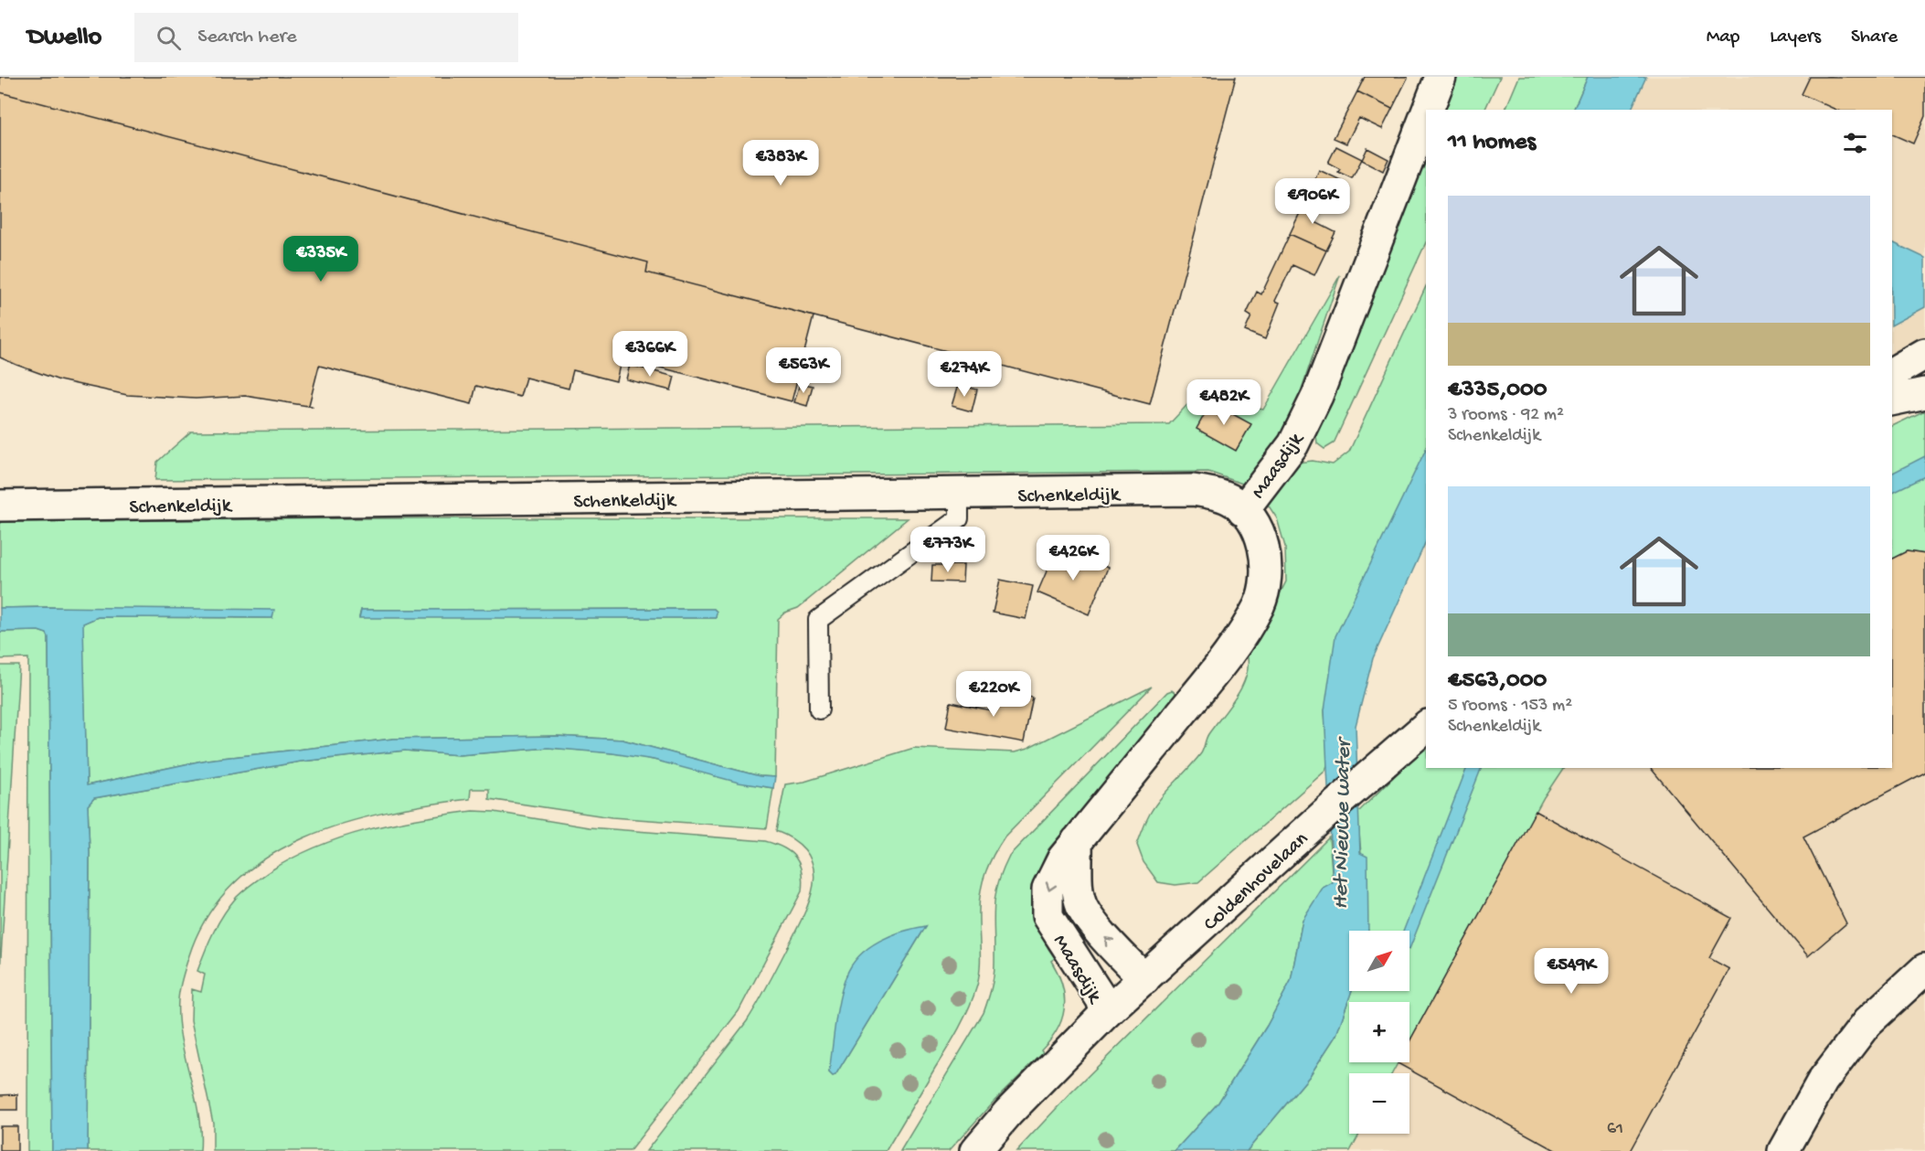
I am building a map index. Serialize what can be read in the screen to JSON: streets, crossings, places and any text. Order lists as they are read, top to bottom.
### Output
{
  "streets": {
    "street": ["Maasdijk", "Schenkeldijk", "Coldenhovelaan"]
  },
  "crossings": [
    ["Maasdijk", "Schenkeldijk"],
    ["Maasdijk", "Coldenhovelaan"]
  ],
  "water": ["Het Nieuwe water"],
  "house_numbers": ["61"],
  "north": "top right",
  "page": {
    "header": "Dwello",
    "search": "Search here",
    "nav": ["Map", "Layers", "Share"],
    "heading": "11 homes",
    "price": [
      "€383K",
      "€906K",
      "€335K",
      "€366K",
      "€563K",
      "€274K",
      "€482K",
      "€773K",
      "€426K",
      "€220K",
      "€549K"
    ],
    "list": [
      {
        "name": "€335,000",
        "note": "3 rooms · 92 m² · Schenkeldijk"
      },
      {
        "name": "€563,000",
        "note": "5 rooms · 153 m² · Schenkeldijk"
      }
    ],
    "map_buttons": ["+", "−"]
  }
}
